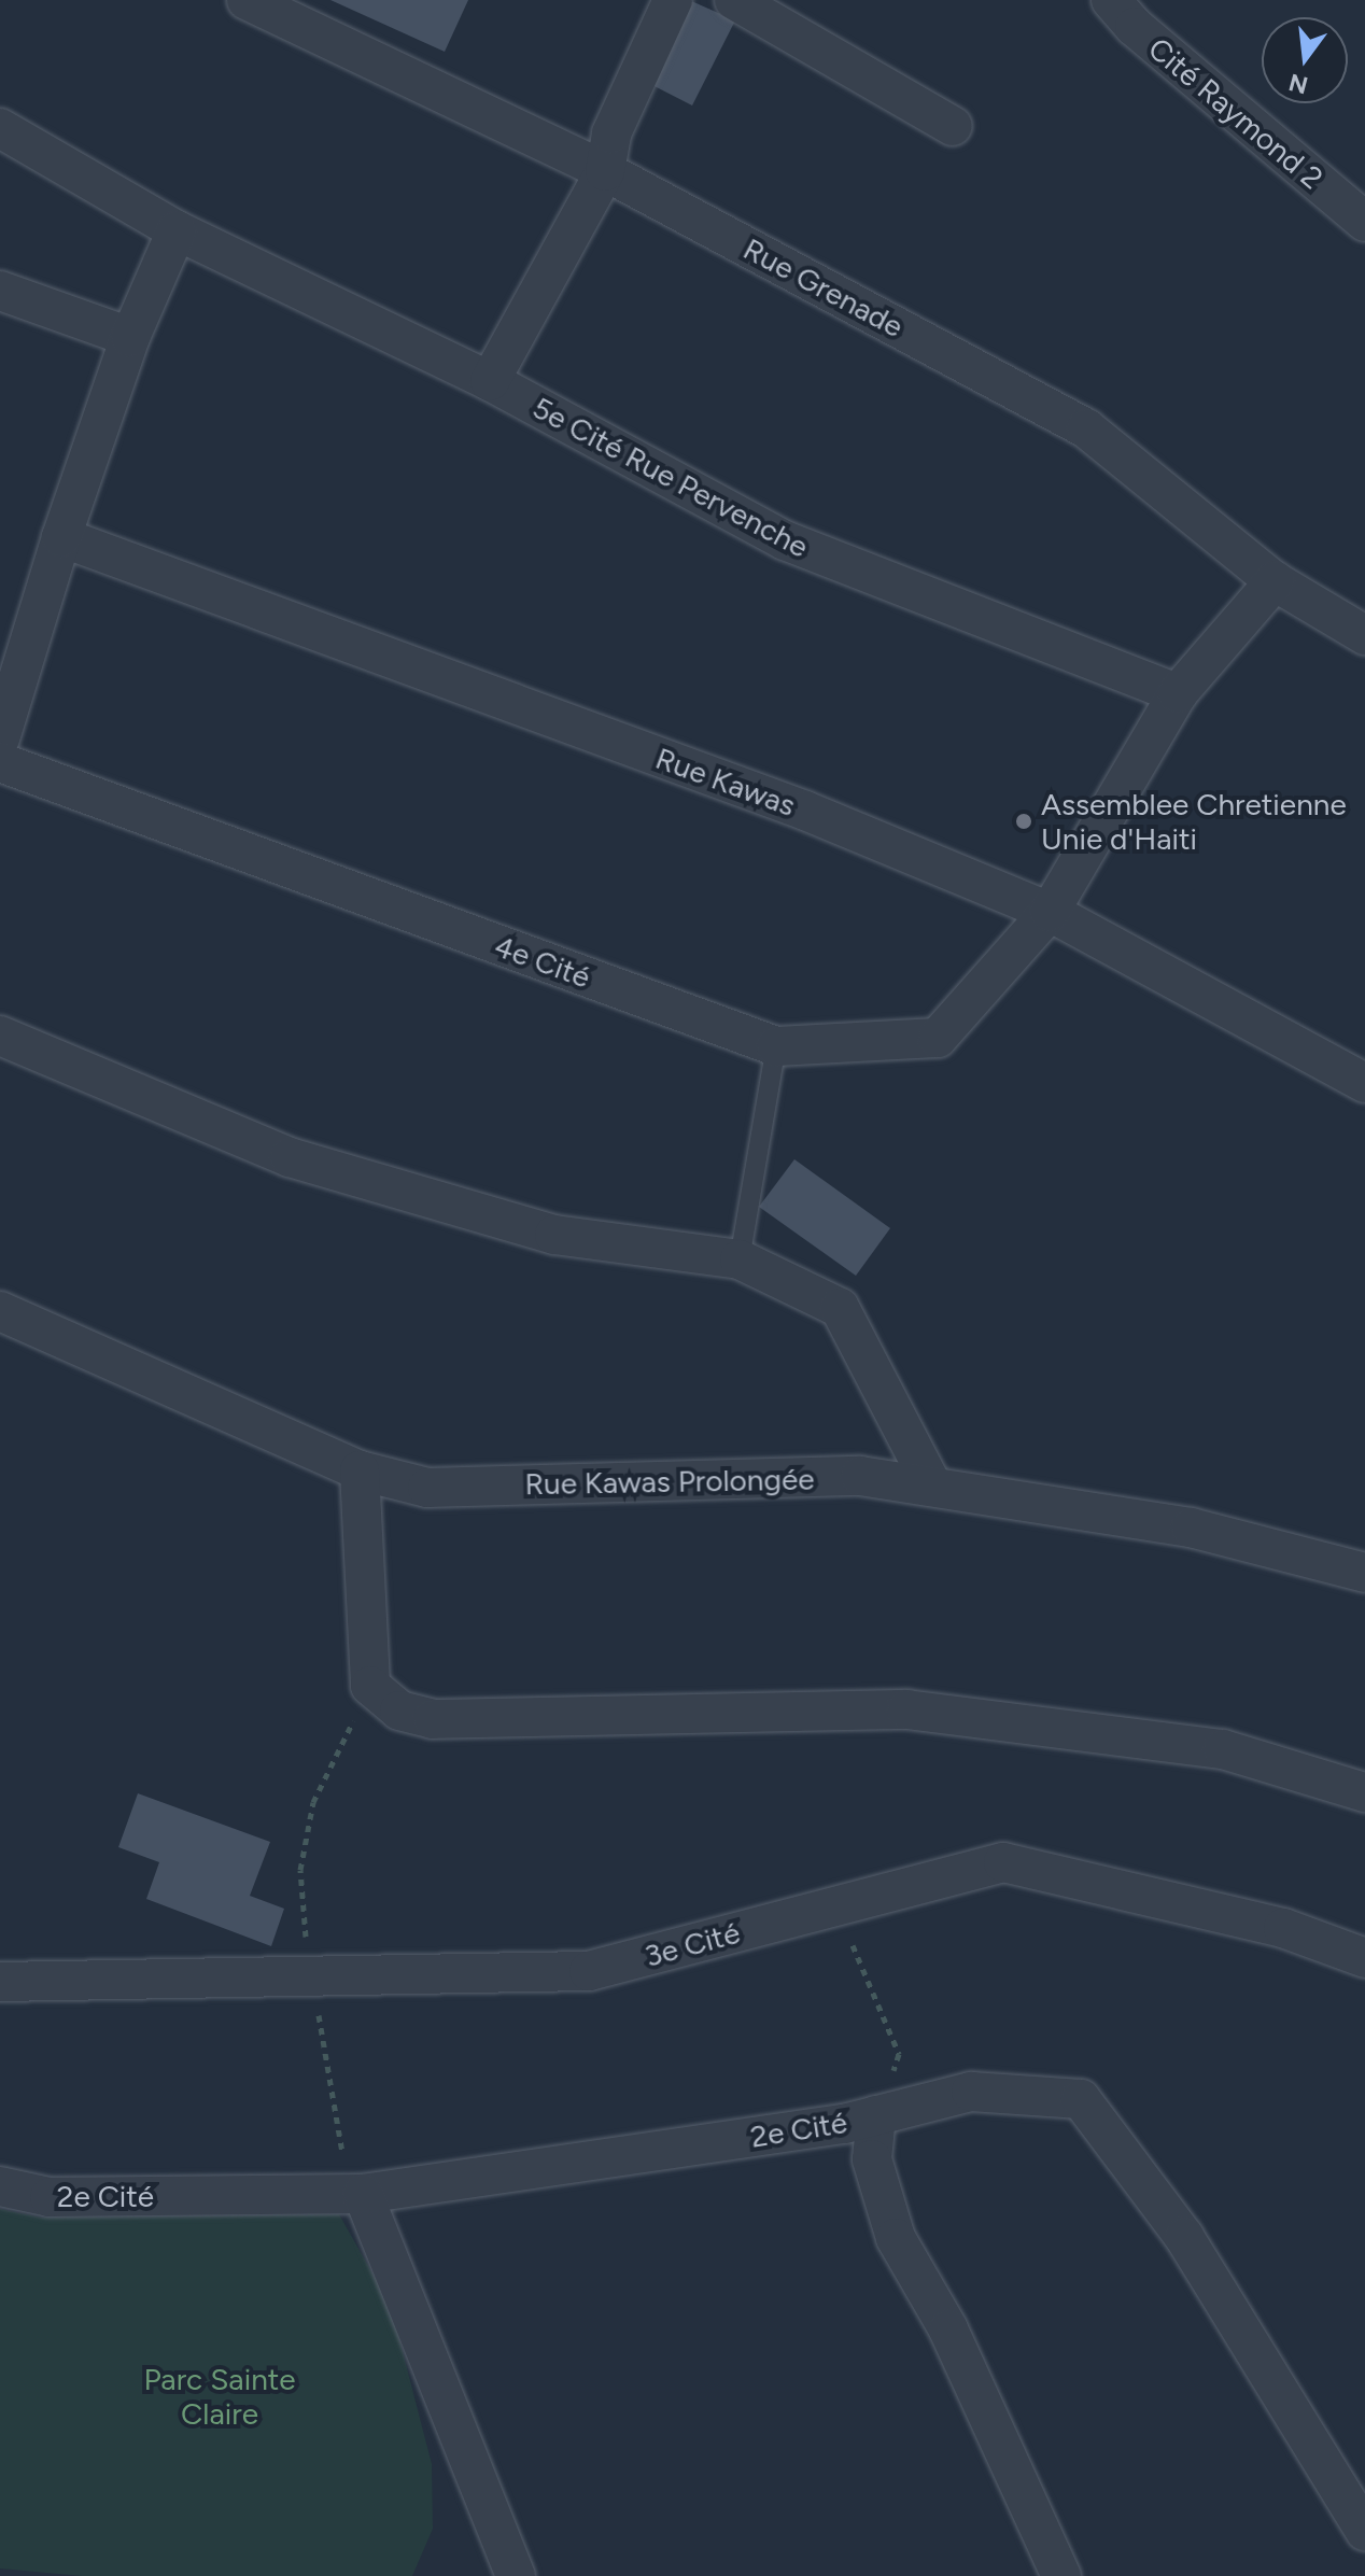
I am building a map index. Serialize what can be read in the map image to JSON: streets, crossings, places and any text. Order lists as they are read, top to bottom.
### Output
{
  "streets": {
    "street": [
      "Cité Raymond 2",
      "Rue Grenade",
      "5e Cité Rue Pervenche",
      "Rue Kawas",
      "4e Cité",
      "Rue Kawas Prolongée",
      "3e Cité",
      "2e Cité"
    ]
  },
  "crossings": [
    ["Rue Grenade", "4e Cité"],
    ["5e Cité Rue Pervenche", "4e Cité"],
    ["Rue Kawas", "4e Cité"]
  ],
  "parks": ["Parc Sainte Claire"],
  "places": ["Assemblee Chretienne Unie d'Haiti"],
  "north": "bottom"
}
